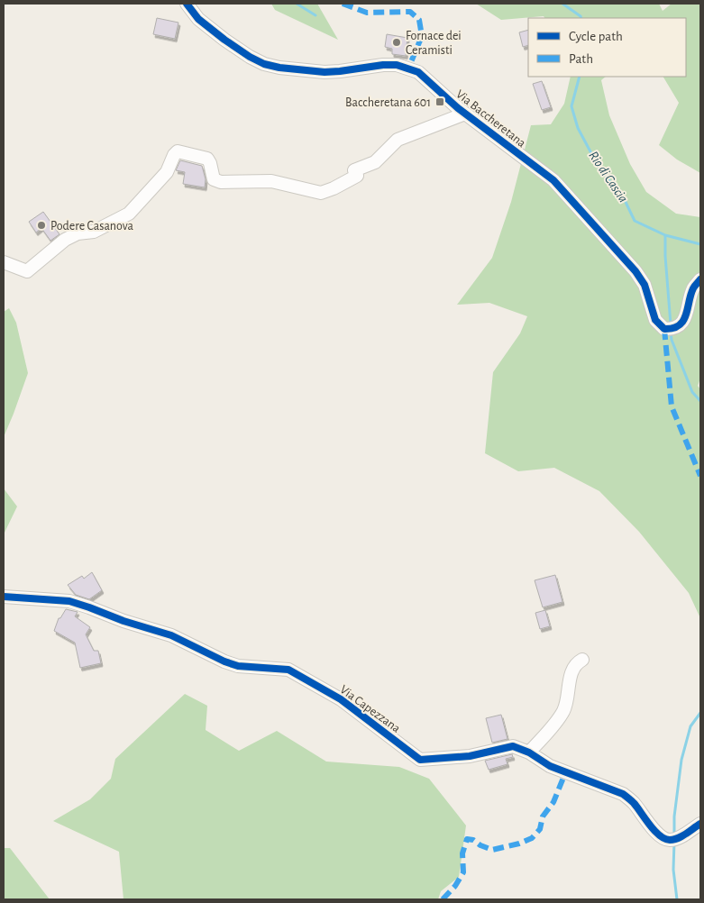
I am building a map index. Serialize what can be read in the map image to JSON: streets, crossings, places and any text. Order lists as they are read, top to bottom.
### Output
{
  "streets": {
    "street": ["Via Baccheretana", "Via Capezzana"]
  },
  "water": ["Rio di Cascia"],
  "places": {
    "other": ["Fornace dei Ceramisti", "Podere Casanova"],
    "transit": ["Baccheretana 601"]
  },
  "legend": ["Cycle path", "Path"]
}
